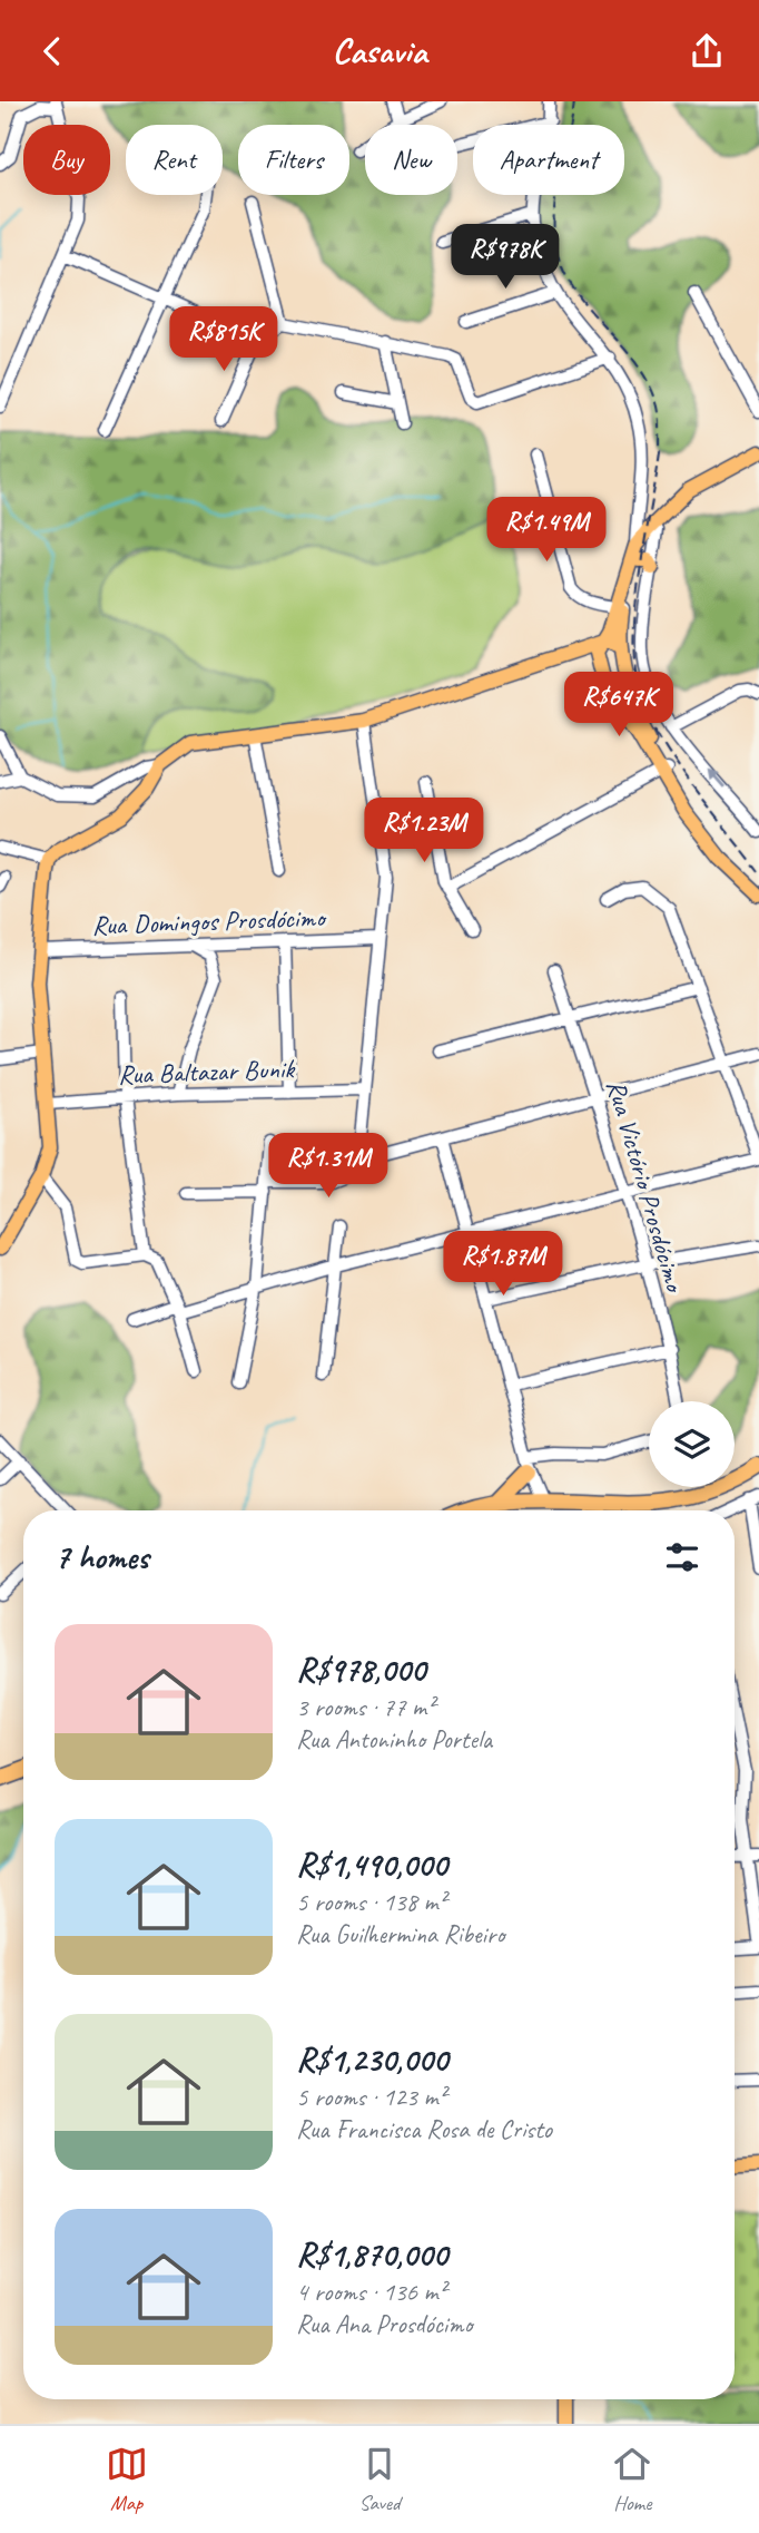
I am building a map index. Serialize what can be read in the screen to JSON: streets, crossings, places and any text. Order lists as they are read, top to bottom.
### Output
{
  "streets": {
    "street": ["Rua Domingos Prosdócimo", "Rua Baltazar Bunik", "Rua Victório Prosdócimo"]
  },
  "page": {
    "header": "Casavia",
    "chip": [
      "Buy",
      "Rent",
      "Filters",
      "New",
      "Apartment"
    ],
    "price": [
      "R$978K",
      "R$815K",
      "R$1.49M",
      "R$647K",
      "R$1.23M",
      "R$1.31M",
      "R$1.87M"
    ],
    "heading": "7 homes",
    "list": [
      {
        "name": "R$978,000",
        "note": "3 rooms · 77 m² · Rua Antoninho Portela"
      },
      {
        "name": "R$1,490,000",
        "note": "5 rooms · 138 m² · Rua Guilhermina Ribeiro"
      },
      {
        "name": "R$1,230,000",
        "note": "5 rooms · 123 m² · Rua Francisca Rosa de Cristo"
      },
      {
        "name": "R$1,870,000",
        "note": "4 rooms · 136 m² · Rua Ana Prosdócimo"
      }
    ],
    "tabs": ["Map", "Saved", "Home"]
  }
}
